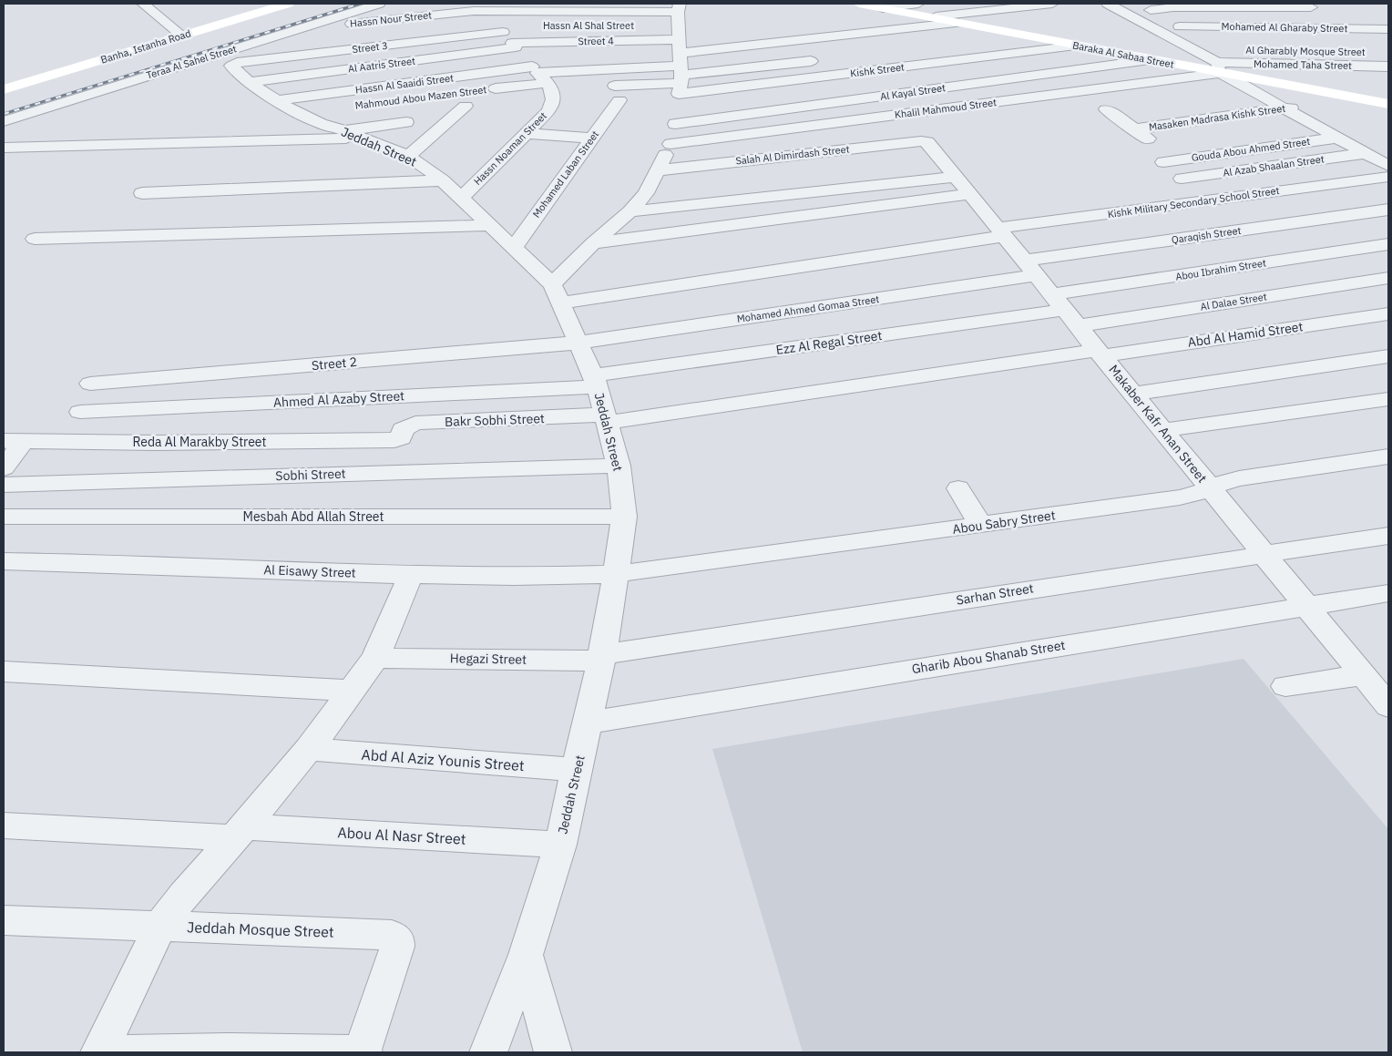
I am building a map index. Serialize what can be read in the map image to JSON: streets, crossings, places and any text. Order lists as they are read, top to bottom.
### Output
{
  "streets": {
    "main road": ["Banha, Istanha Road", "Baraka Al Sabaa Street"],
    "street": [
      "Hassn Nour Street",
      "Mohamed Al Gharaby Street",
      "Street 3",
      "Al Gharably Mosque Street",
      "Teraa Al Sahel Street",
      "Al Aatris Street",
      "Mohamed Taha Street",
      "Kishk Street",
      "Hassn Al Saaidi Street",
      "Al Kayal Street",
      "Mahmoud Abou Mazen Street",
      "Khalil Mahmoud Street",
      "Masaken Madrasa Kishk Street",
      "Jeddah Street",
      "Hassn Noaman Street",
      "Gouda Abou Ahmed Street",
      "Salah Al Dimirdash Street",
      "Al Azab Shaalan Street",
      "Mohamed Laban Street",
      "Kishk Military Secondary School Street",
      "Qaraqish Street",
      "Abou Ibrahim Street",
      "Al Dalae Street",
      "Mohamed Ahmed Gomaa Street",
      "Abd Al Hamid Street",
      "Ezz Al Regal Street",
      "Street 2",
      "Ahmed Al Azaby Street",
      "Bakr Sobhi Street",
      "Makaber Kafr Anan Street",
      "Reda Al Marakby Street",
      "Sobhi Street",
      "Mesbah Abd Allah Street",
      "Abou Sabry Street",
      "Al Eisawy Street",
      "Sarhan Street",
      "Gharib Abou Shanab Street",
      "Hegazi Street",
      "Abd Al Aziz Younis Street",
      "Abou Al Nasr Street",
      "Jeddah Mosque Street"
    ]
  },
  "crossings": [
    ["Hassn Nour Street", "Teraa Al Sahel Street"],
    ["Hassn Nour Street", "Kishk Street"],
    ["Street 3", "Al Aatris Street"],
    ["Street 3", "Hassn Al Saaidi Street"],
    ["Street 3", "Mahmoud Abou Mazen Street"],
    ["Street 3", "Jeddah Street"],
    ["Street 3", "Hassn Noaman Street"],
    ["Al Gharably Mosque Street", "Baraka Al Sabaa Street"],
    ["Al Gharably Mosque Street", "Mohamed Taha Street"],
    ["Al Gharably Mosque Street", "Khalil Mahmoud Street"],
    ["Baraka Al Sabaa Street", "Mohamed Taha Street"],
    ["Baraka Al Sabaa Street", "Kishk Street"],
    ["Baraka Al Sabaa Street", "Al Kayal Street"],
    ["Baraka Al Sabaa Street", "Khalil Mahmoud Street"],
    ["Al Aatris Street", "Hassn Al Saaidi Street"],
    ["Al Aatris Street", "Mahmoud Abou Mazen Street"],
    ["Al Aatris Street", "Jeddah Street"],
    ["Al Aatris Street", "Hassn Noaman Street"],
    ["Mohamed Taha Street", "Khalil Mahmoud Street"],
    ["Hassn Al Saaidi Street", "Mahmoud Abou Mazen Street"],
    ["Hassn Al Saaidi Street", "Jeddah Street"],
    ["Hassn Al Saaidi Street", "Hassn Noaman Street"],
    ["Mahmoud Abou Mazen Street", "Hassn Noaman Street"],
    ["Jeddah Street", "Hassn Noaman Street"],
    ["Jeddah Street", "Mohamed Laban Street"],
    ["Jeddah Street", "Kishk Military Secondary School Street"],
    ["Jeddah Street", "Mohamed Ahmed Gomaa Street"],
    ["Jeddah Street", "Abd Al Hamid Street"],
    ["Jeddah Street", "Ezz Al Regal Street"],
    ["Jeddah Street", "Street 2"],
    ["Jeddah Street", "Ahmed Al Azaby Street"],
    ["Jeddah Street", "Bakr Sobhi Street"],
    ["Jeddah Street", "Sobhi Street"],
    ["Jeddah Street", "Mesbah Abd Allah Street"],
    ["Jeddah Street", "Abou Sabry Street"],
    ["Jeddah Street", "Al Eisawy Street"],
    ["Jeddah Street", "Sarhan Street"],
    ["Jeddah Street", "Gharib Abou Shanab Street"],
    ["Jeddah Street", "Hegazi Street"],
    ["Jeddah Street", "Abd Al Aziz Younis Street"],
    ["Jeddah Street", "Abou Al Nasr Street"],
    ["Salah Al Dimirdash Street", "Makaber Kafr Anan Street"],
    ["Kishk Military Secondary School Street", "Makaber Kafr Anan Street"],
    ["Qaraqish Street", "Mohamed Ahmed Gomaa Street"],
    ["Qaraqish Street", "Makaber Kafr Anan Street"],
    ["Abou Ibrahim Street", "Al Dalae Street"],
    ["Abou Ibrahim Street", "Ezz Al Regal Street"],
    ["Abou Ibrahim Street", "Makaber Kafr Anan Street"],
    ["Al Dalae Street", "Ezz Al Regal Street"],
    ["Al Dalae Street", "Makaber Kafr Anan Street"],
    ["Mohamed Ahmed Gomaa Street", "Street 2"],
    ["Mohamed Ahmed Gomaa Street", "Makaber Kafr Anan Street"],
    ["Abd Al Hamid Street", "Bakr Sobhi Street"],
    ["Abd Al Hamid Street", "Makaber Kafr Anan Street"],
    ["Ezz Al Regal Street", "Ahmed Al Azaby Street"],
    ["Ezz Al Regal Street", "Makaber Kafr Anan Street"],
    ["Bakr Sobhi Street", "Reda Al Marakby Street"],
    ["Makaber Kafr Anan Street", "Abou Sabry Street"],
    ["Makaber Kafr Anan Street", "Sarhan Street"],
    ["Makaber Kafr Anan Street", "Gharib Abou Shanab Street"],
    ["Abou Sabry Street", "Al Eisawy Street"],
    ["Sarhan Street", "Hegazi Street"]
  ]
}
